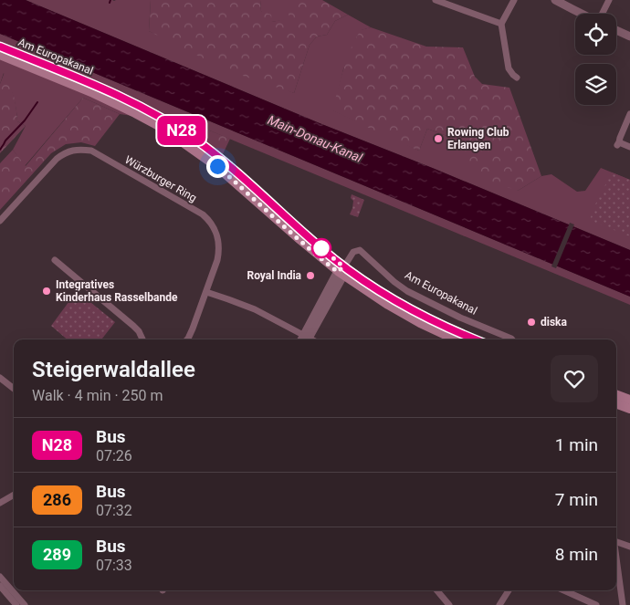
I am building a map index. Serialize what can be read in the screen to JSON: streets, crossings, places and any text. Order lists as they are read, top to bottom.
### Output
{
  "streets": {
    "main road": ["Am Europakanal"],
    "street": ["Würzburger Ring"]
  },
  "water": ["Main-Donau-Kanal"],
  "places": [
    "Rowing Club Erlangen",
    "Royal India",
    "Integratives Kinderhaus Rasselbande",
    "diska"
  ],
  "lines": ["bus line N28"],
  "page": {
    "on_map": "N28",
    "heading": ["Steigerwaldallee", "Walk · 4 min · 250 m"],
    "list": [
      {
        "mark": "N28",
        "name": "Bus",
        "note": "07:26",
        "value": "1 min"
      },
      {
        "mark": "286",
        "name": "Bus",
        "note": "07:32",
        "value": "7 min"
      },
      {
        "mark": "289",
        "name": "Bus",
        "note": "07:33",
        "value": "8 min"
      }
    ]
  }
}
